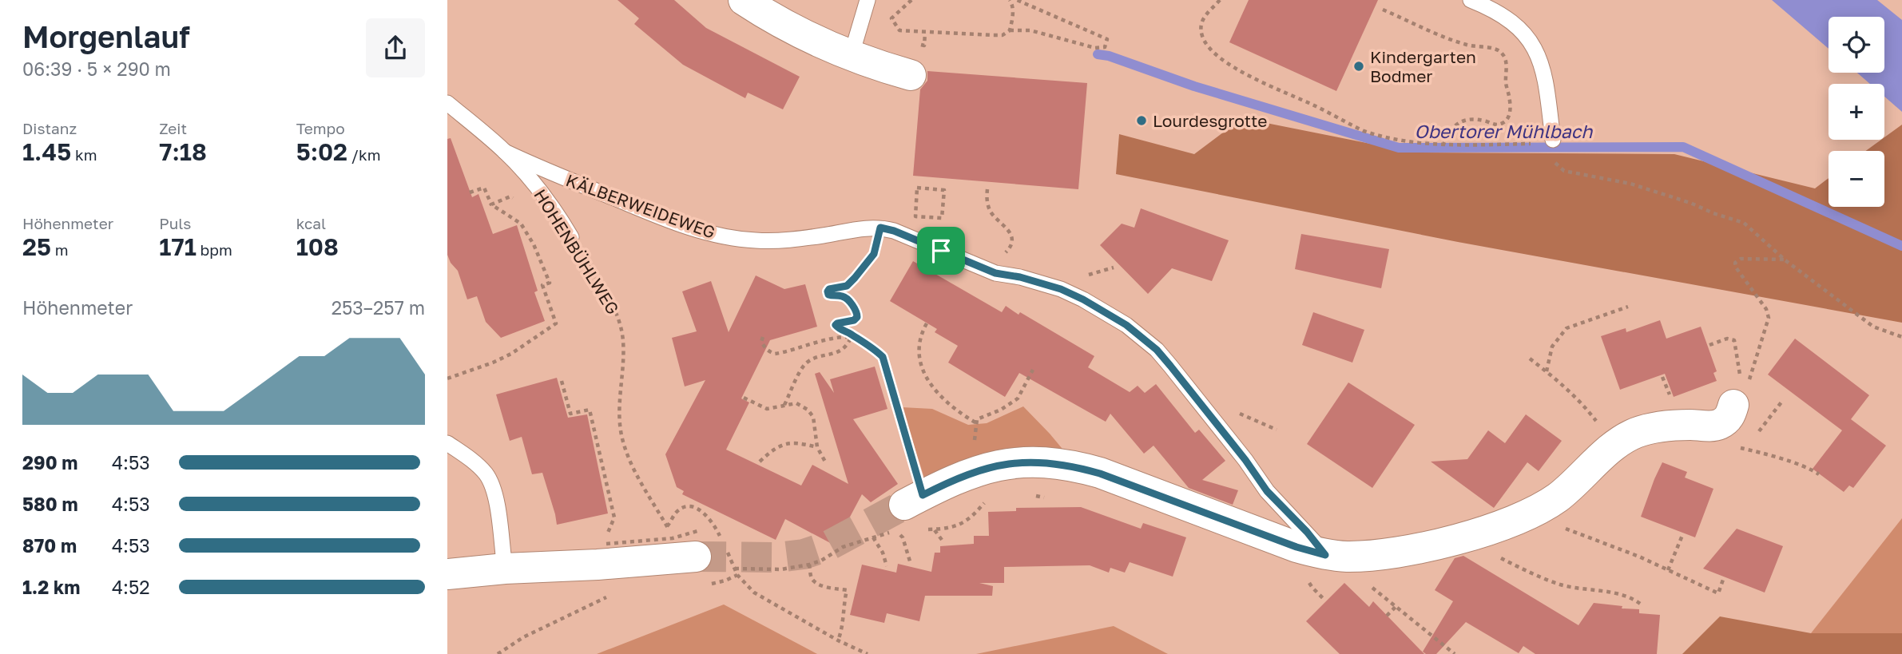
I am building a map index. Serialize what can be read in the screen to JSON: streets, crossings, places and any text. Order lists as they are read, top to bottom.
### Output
{
  "streets": {
    "lane": ["KÄLBERWEIDEWEG", "HOHENBÜHLWEG"]
  },
  "crossings": [
    ["KÄLBERWEIDEWEG", "HOHENBÜHLWEG"]
  ],
  "water": ["Obertorer Mühlbach"],
  "places": ["Kindergarten Bodmer", "Lourdesgrotte"],
  "page": {
    "heading": ["Morgenlauf", "06:39 · 5 × 290 m"],
    "map_buttons": ["+", "−"],
    "stats": [
      ["Distanz", "1.45 km"],
      ["Zeit", "7:18"],
      ["Tempo", "5:02 /km"],
      ["Höhenmeter", "25 m"],
      ["Puls", "171 bpm"],
      ["kcal", "108"]
    ],
    "chart": ["Höhenmeter", "253–257 m"],
    "list": [
      {
        "name": "290 m",
        "note": "4:53"
      },
      {
        "name": "580 m",
        "note": "4:53"
      },
      {
        "name": "870 m",
        "note": "4:53"
      },
      {
        "name": "1.2 km",
        "note": "4:52"
      }
    ]
  }
}
